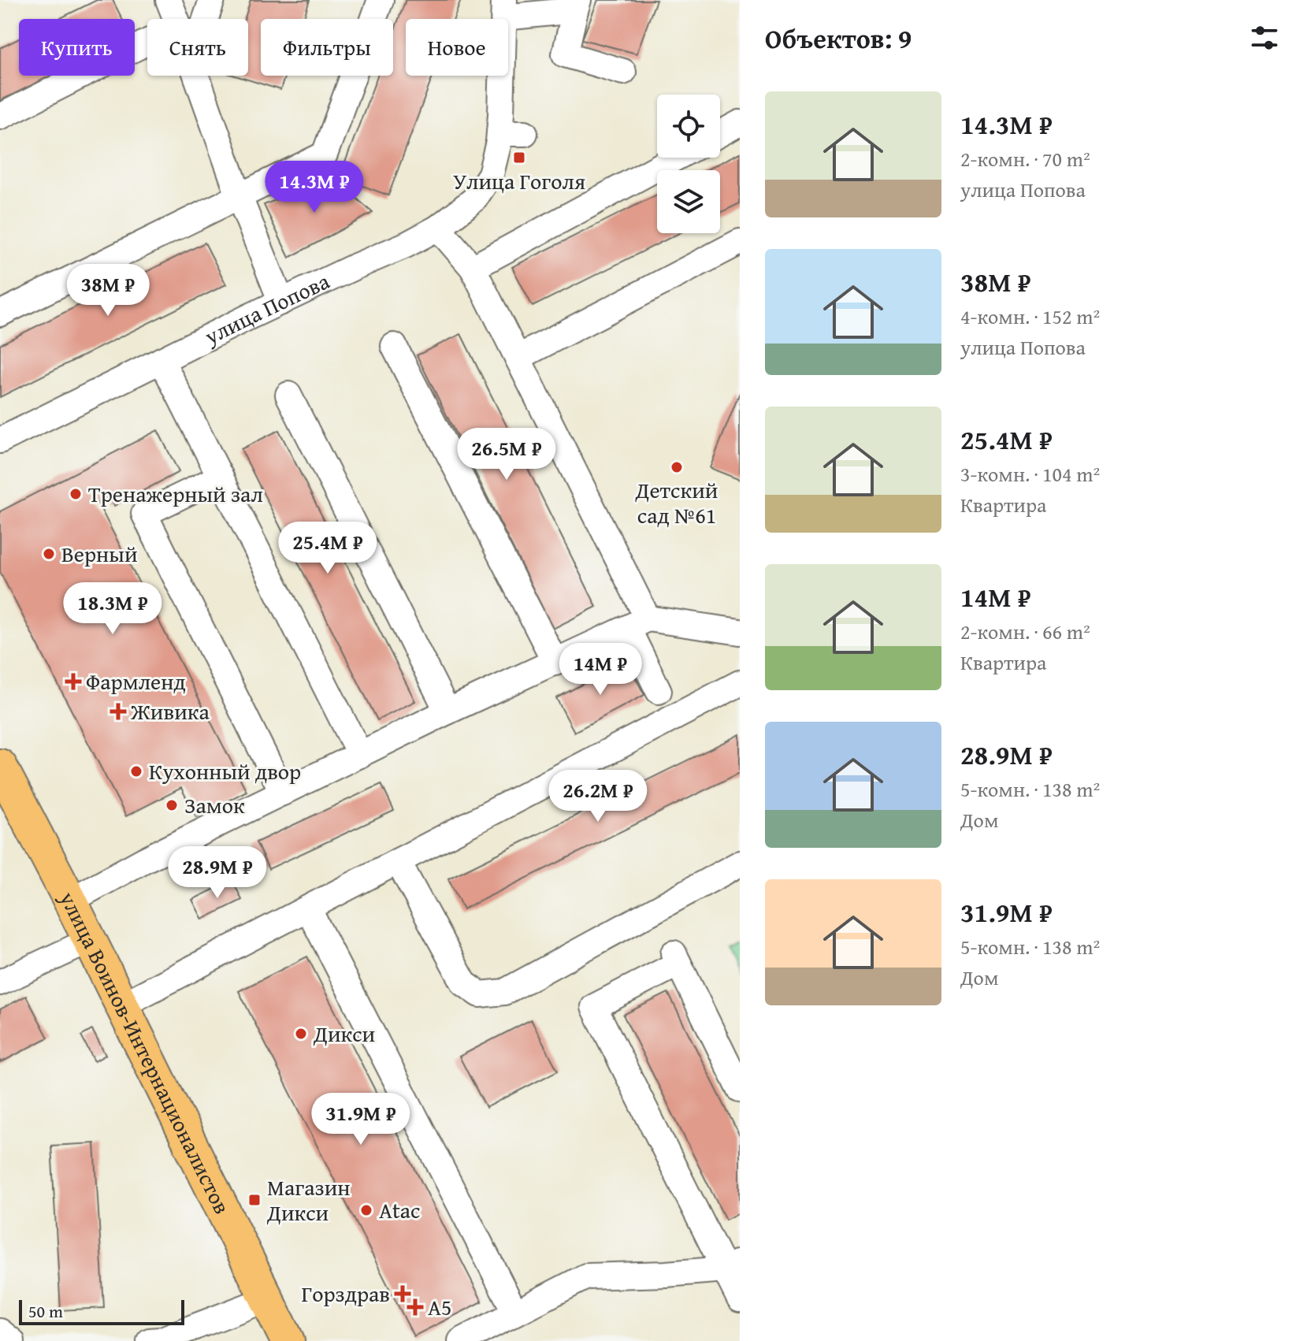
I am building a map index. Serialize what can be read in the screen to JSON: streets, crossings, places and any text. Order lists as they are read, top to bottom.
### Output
{
  "streets": {
    "main road": ["улица Воинов-Интернационалистов"],
    "street": ["улица Попова"]
  },
  "places": {
    "transit": ["Улица Гоголя", "Магазин Дикси"],
    "other": [
      "Детский сад №61",
      "Тренажерный зал",
      "Верный",
      "Кухонный двор",
      "Замок",
      "Дикси",
      "Atac"
    ],
    "health": [
      "Фармленд",
      "Живика",
      "Горздрав",
      "А5"
    ]
  },
  "scale_bar": "50 m",
  "page": {
    "heading": "Объектов: 9",
    "chip": [
      "Купить",
      "Снять",
      "Фильтры",
      "Новое"
    ],
    "list": [
      {
        "name": "14.3M ₽",
        "note": "2-комн. · 70 m² · улица Попова"
      },
      {
        "name": "38M ₽",
        "note": "4-комн. · 152 m² · улица Попова"
      },
      {
        "name": "25.4M ₽",
        "note": "3-комн. · 104 m² · Квартира"
      },
      {
        "name": "14M ₽",
        "note": "2-комн. · 66 m² · Квартира"
      },
      {
        "name": "28.9M ₽",
        "note": "5-комн. · 138 m² · Дом"
      },
      {
        "name": "31.9M ₽",
        "note": "5-комн. · 138 m² · Дом"
      }
    ],
    "price": [
      "14.3M ₽",
      "38M ₽",
      "26.5M ₽",
      "25.4M ₽",
      "18.3M ₽",
      "14M ₽",
      "26.2M ₽",
      "28.9M ₽",
      "31.9M ₽"
    ],
    "scale": "50 m"
  }
}
